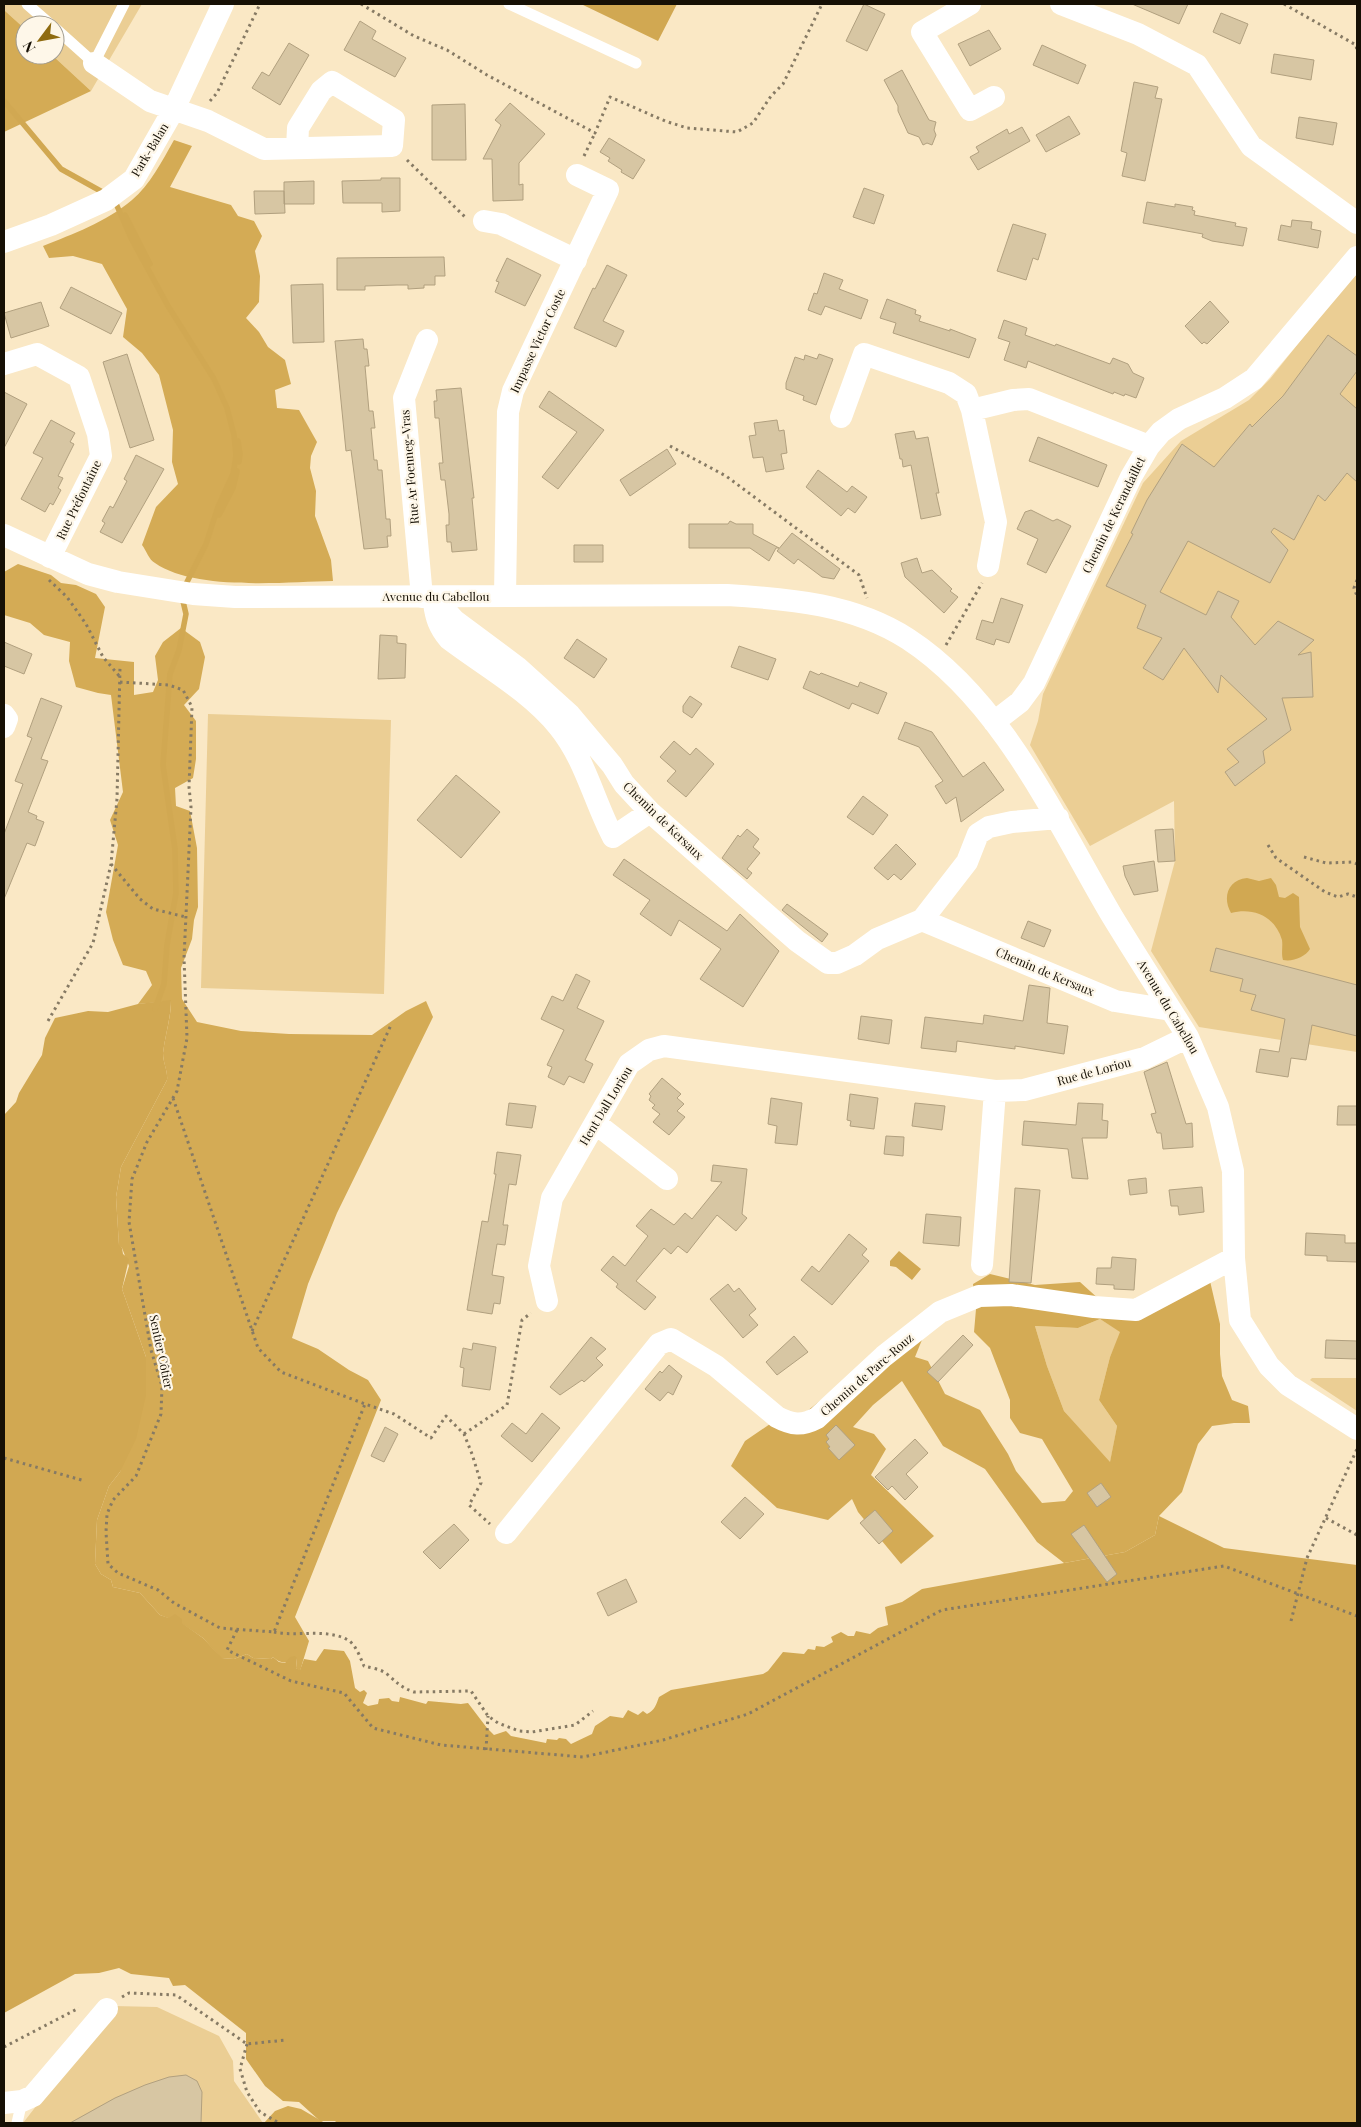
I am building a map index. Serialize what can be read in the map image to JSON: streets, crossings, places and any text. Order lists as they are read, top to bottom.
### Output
{
  "streets": {
    "street": [
      "Park-Balan",
      "Impasse Victor Coste",
      "Rue Ar Foenneg-Vras",
      "Rue Préfontaine",
      "Chemin de Kerandaillet",
      "Avenue du Cabellou",
      "Chemin de Kersaux",
      "Rue de Loriou",
      "Hent Dall Loriou",
      "Chemin de Parc-Rouz"
    ],
    "path": ["Sentier Côtier"]
  },
  "crossings": [
    ["Impasse Victor Coste", "Avenue du Cabellou"],
    ["Rue Ar Foenneg-Vras", "Avenue du Cabellou"],
    ["Rue Ar Foenneg-Vras", "Chemin de Kersaux"],
    ["Rue Préfontaine", "Avenue du Cabellou"],
    ["Chemin de Kerandaillet", "Avenue du Cabellou"],
    ["Avenue du Cabellou", "Chemin de Kersaux"],
    ["Avenue du Cabellou", "Rue de Loriou"],
    ["Avenue du Cabellou", "Chemin de Parc-Rouz"],
    ["Rue de Loriou", "Hent Dall Loriou"]
  ],
  "north": "bottom left"
}
